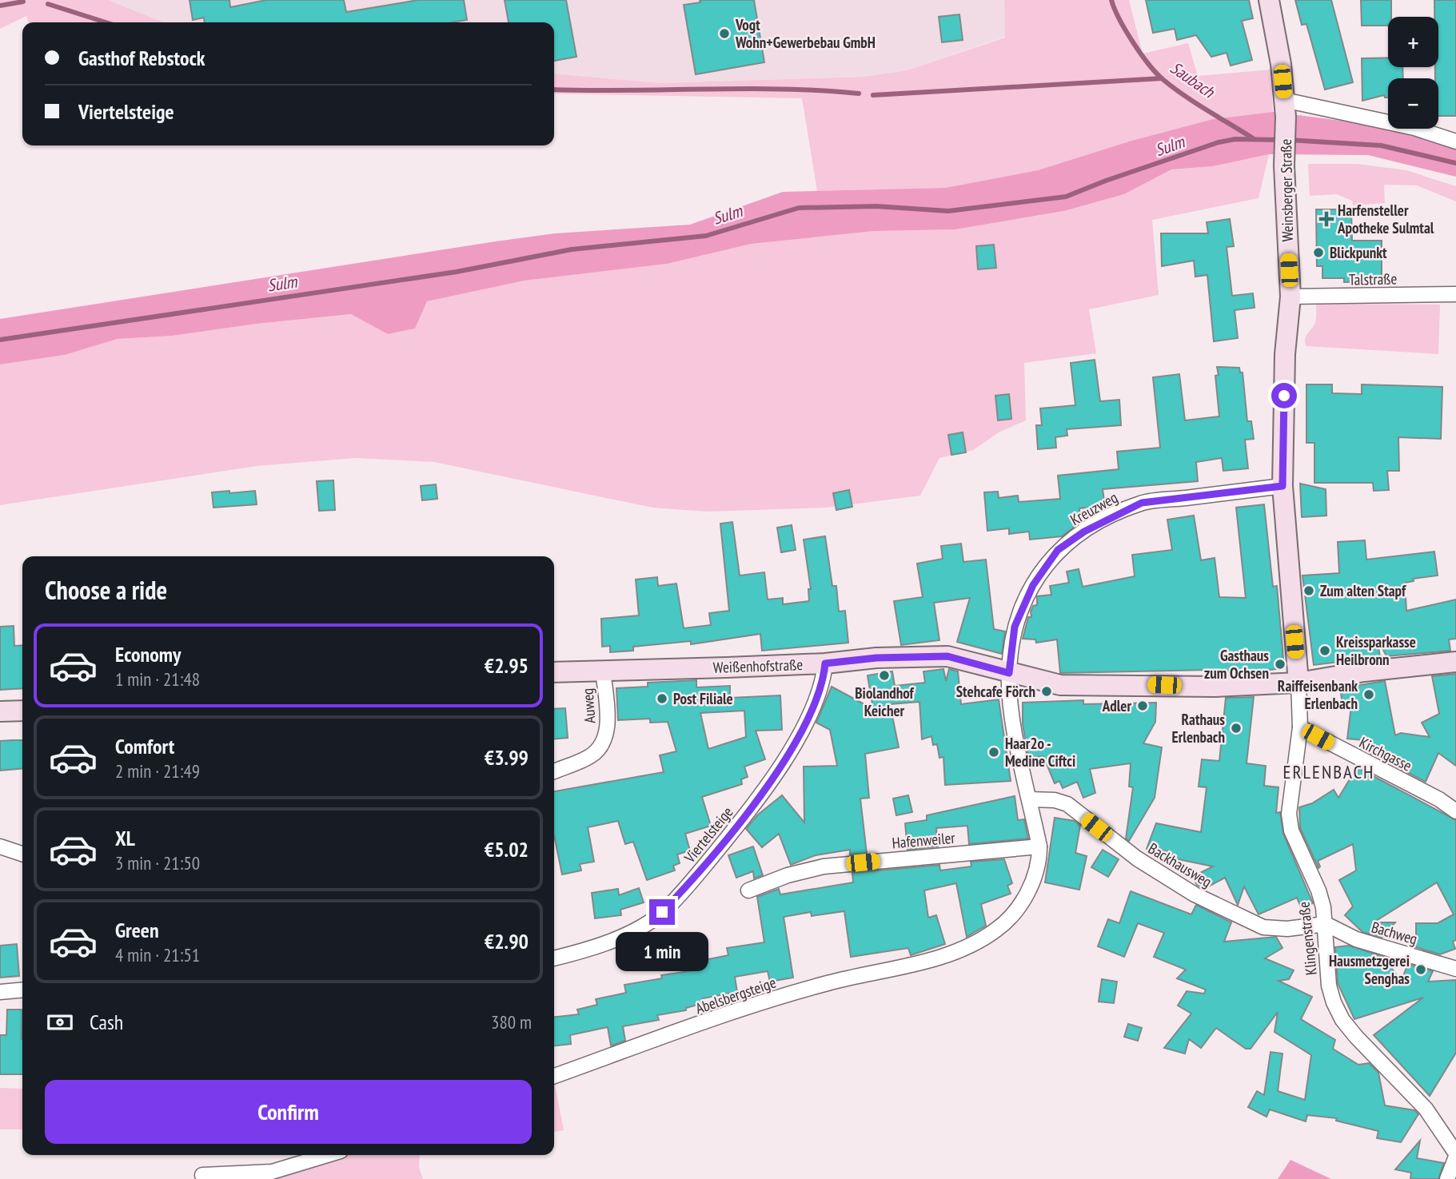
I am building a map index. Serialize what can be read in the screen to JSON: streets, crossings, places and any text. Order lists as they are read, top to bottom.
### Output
{
  "streets": {
    "street": [
      "Weinsberger Straße",
      "Talstraße",
      "Kreuzweg",
      "Weißenhofstraße",
      "Auweg",
      "Kirchgasse",
      "Viertelsteige",
      "Hafenweiler",
      "Backhausweg",
      "Bachweg",
      "Klingenstraße",
      "Abelsbergsteige"
    ]
  },
  "crossings": [
    ["Weinsberger Straße", "Talstraße"],
    ["Weinsberger Straße", "Kreuzweg"],
    ["Weinsberger Straße", "Weißenhofstraße"],
    ["Weinsberger Straße", "Klingenstraße"],
    ["Kreuzweg", "Weißenhofstraße"],
    ["Weißenhofstraße", "Auweg"],
    ["Weißenhofstraße", "Viertelsteige"],
    ["Weißenhofstraße", "Klingenstraße"],
    ["Kirchgasse", "Klingenstraße"],
    ["Hafenweiler", "Abelsbergsteige"],
    ["Backhausweg", "Bachweg"],
    ["Backhausweg", "Klingenstraße"],
    ["Bachweg", "Klingenstraße"]
  ],
  "districts": ["ERLENBACH"],
  "water": ["Saubach", "Sulm"],
  "places": {
    "other": [
      "Vogt Wohn+Gewerbebau GmbH",
      "Blickpunkt",
      "Zum alten Stapf",
      "Kreissparkasse Heilbronn",
      "Gasthaus zum Ochsen",
      "Biolandhof Keicher",
      "Stehcafe Förch",
      "Raiffeisenbank Erlenbach",
      "Post Filiale",
      "Adler",
      "Rathaus Erlenbach",
      "Haar2o - Medine Ciftci",
      "Hausmetzgerei Senghas"
    ],
    "health": ["Harfensteller Apotheke Sulmtal"]
  },
  "page": {
    "map_buttons": ["+", "−"],
    "banner": ["Gasthof Rebstock", "Viertelsteige"],
    "heading": "Choose a ride",
    "list": [
      {
        "name": "Economy",
        "note": "1 min · 21:48",
        "value": "€2.95"
      },
      {
        "name": "Comfort",
        "note": "2 min · 21:49",
        "value": "€3.99"
      },
      {
        "name": "XL",
        "note": "3 min · 21:50",
        "value": "€5.02"
      },
      {
        "name": "Green",
        "note": "4 min · 21:51",
        "value": "€2.90"
      }
    ],
    "bubble": "1 min",
    "pay": ["Cash", "380 m"],
    "buttons": "Confirm"
  }
}
